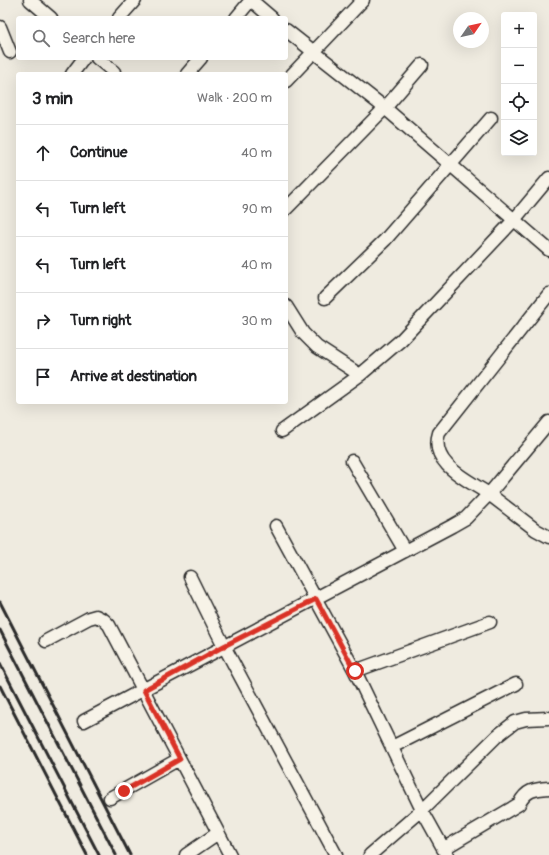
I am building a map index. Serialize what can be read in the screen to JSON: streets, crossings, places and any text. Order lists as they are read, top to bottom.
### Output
{
  "north": "top right",
  "page": {
    "map_buttons": ["+", "−"],
    "search": "Search here",
    "heading": ["3 min", "Walk · 200 m"],
    "list": [
      ["Continue", "40 m"],
      ["Turn left", "90 m"],
      ["Turn left", "40 m"],
      ["Turn right", "30 m"],
      "Arrive at destination"
    ]
  }
}
